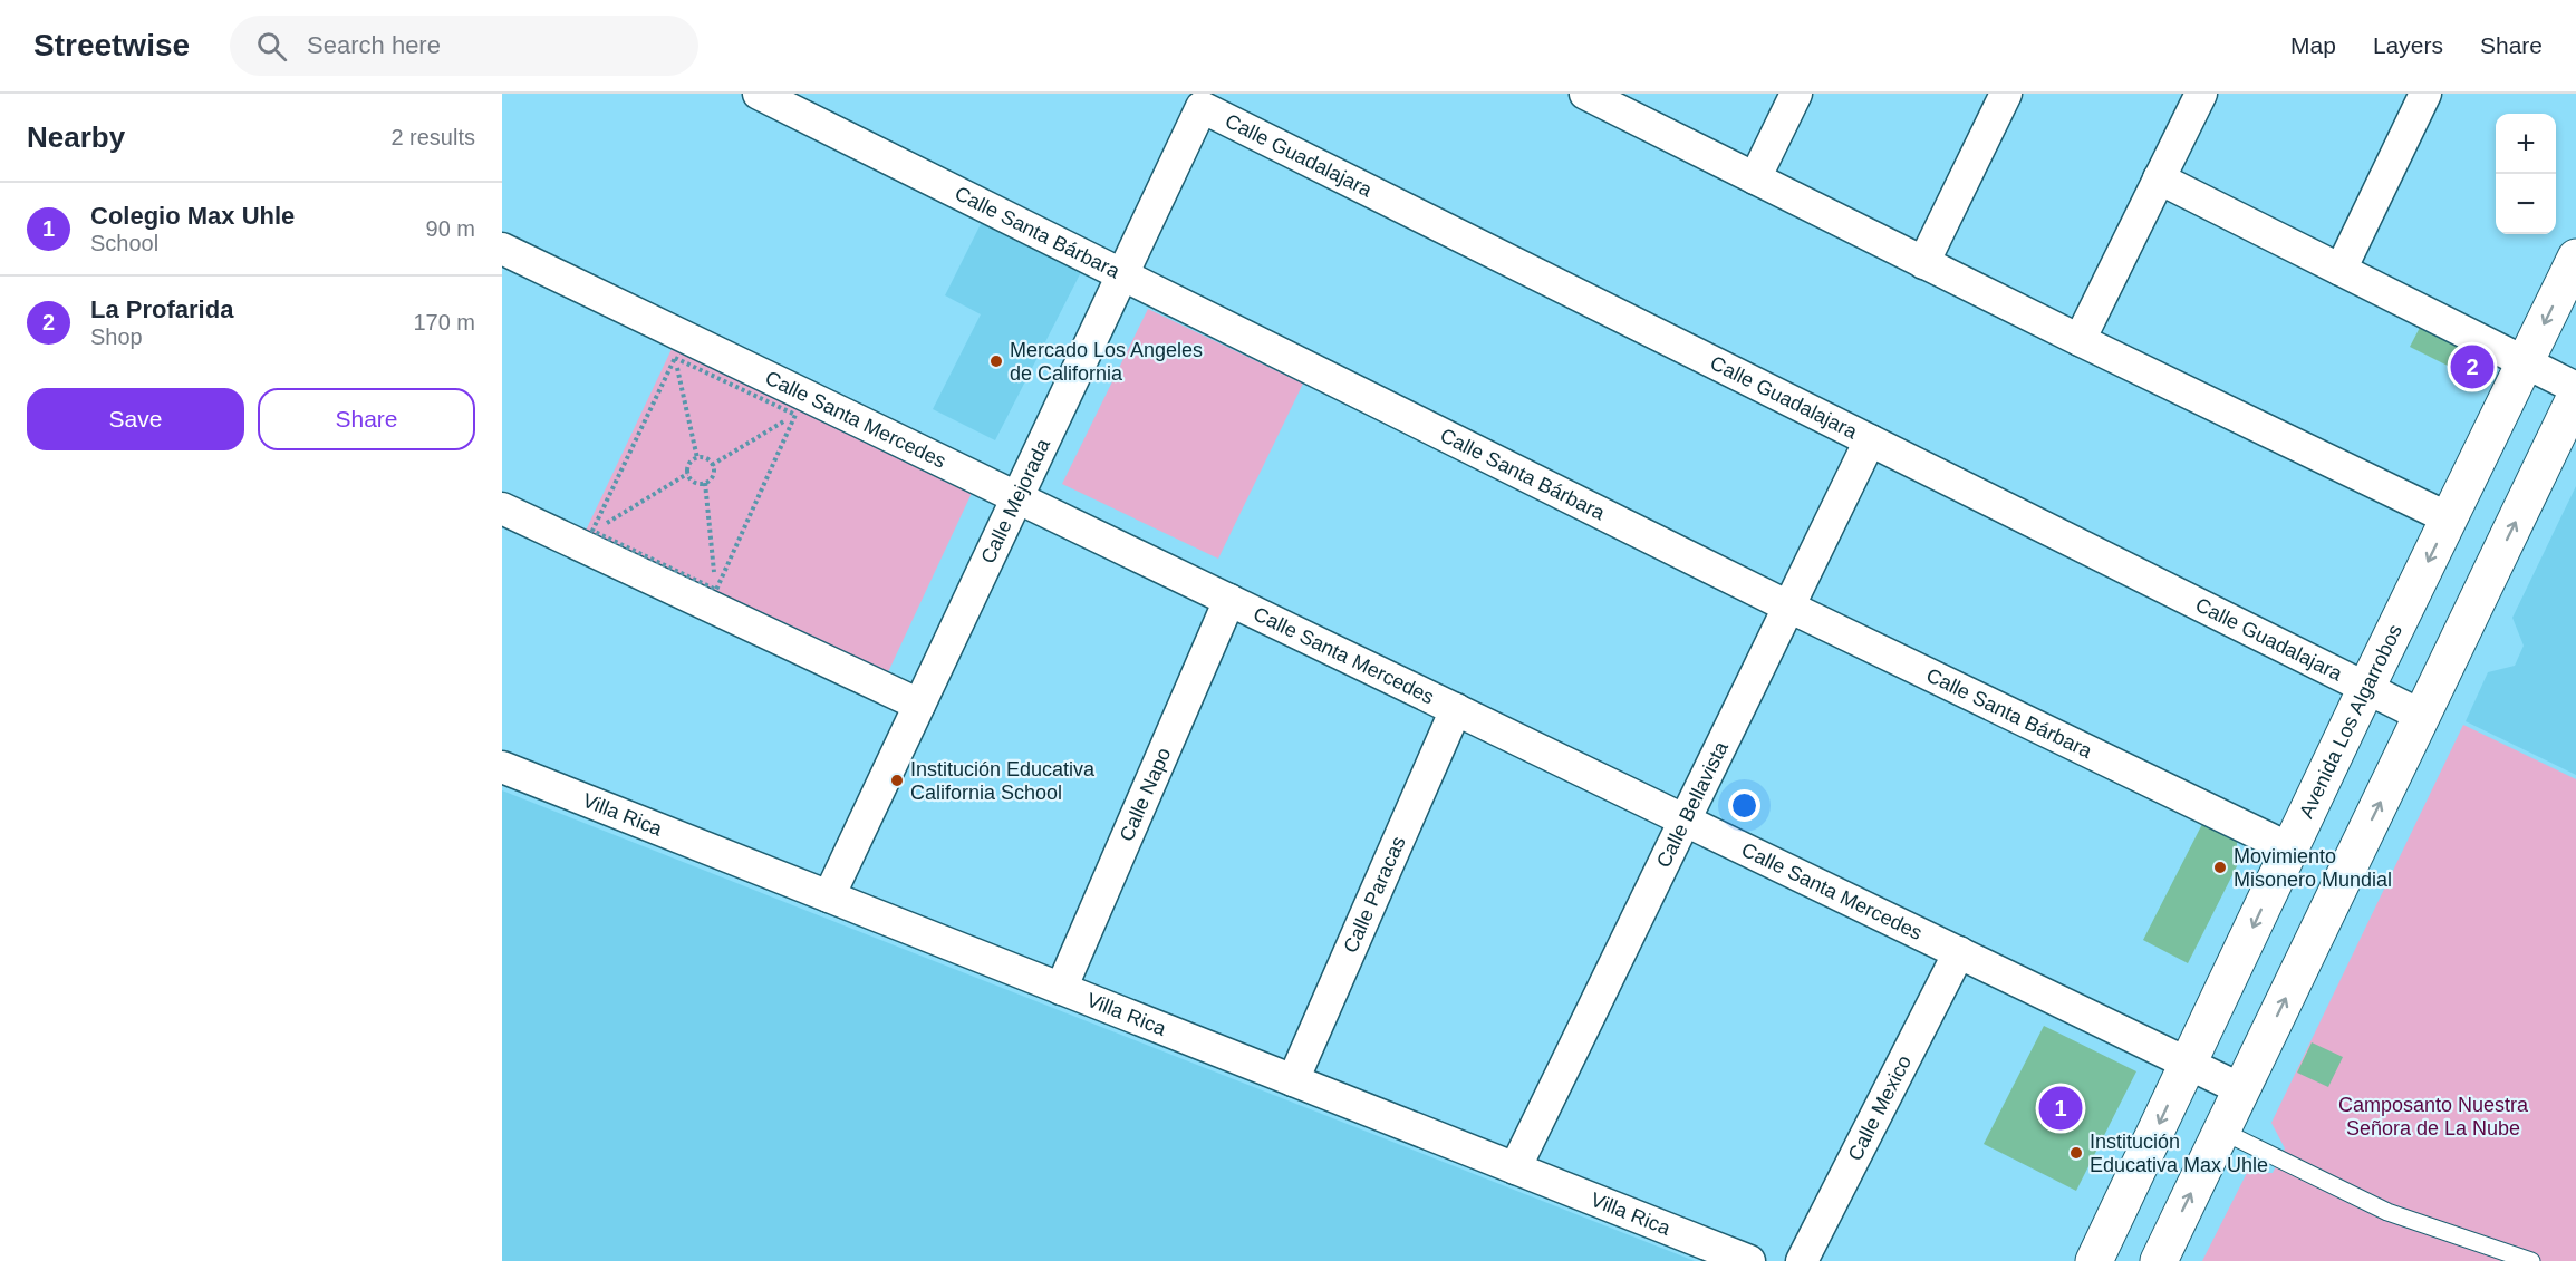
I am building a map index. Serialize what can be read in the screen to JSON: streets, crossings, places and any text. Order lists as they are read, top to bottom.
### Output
{
  "streets": {
    "street": [
      "Calle Guadalajara",
      "Calle Santa Bárbara",
      "Calle Santa Mercedes",
      "Calle Mejorada",
      "Avenida Los Algarrobos",
      "Calle Napo",
      "Calle Bellavista",
      "Villa Rica",
      "Calle Paracas",
      "Calle Mexico"
    ]
  },
  "crossings": [
    ["Calle Guadalajara", "Calle Mejorada"],
    ["Calle Guadalajara", "Avenida Los Algarrobos"],
    ["Calle Guadalajara", "Calle Bellavista"],
    ["Calle Santa Bárbara", "Calle Mejorada"],
    ["Calle Santa Bárbara", "Avenida Los Algarrobos"],
    ["Calle Santa Bárbara", "Calle Bellavista"],
    ["Calle Santa Mercedes", "Calle Mejorada"],
    ["Calle Santa Mercedes", "Avenida Los Algarrobos"],
    ["Calle Santa Mercedes", "Calle Napo"],
    ["Calle Santa Mercedes", "Calle Bellavista"],
    ["Calle Santa Mercedes", "Calle Paracas"],
    ["Calle Santa Mercedes", "Calle Mexico"],
    ["Calle Mejorada", "Villa Rica"],
    ["Calle Napo", "Villa Rica"],
    ["Calle Bellavista", "Villa Rica"],
    ["Villa Rica", "Calle Paracas"]
  ],
  "parks": ["Camposanto Nuestra Señora de La Nube"],
  "places": [
    "Mercado Los Angeles de California",
    "Institución Educativa California School",
    "Movimiento Misonero Mundial",
    "Institución Educativa Max Uhle"
  ],
  "page": {
    "header": "Streetwise",
    "search": "Search here",
    "nav": ["Map", "Layers", "Share"],
    "heading": ["Nearby", "2 results"],
    "map_buttons": ["+", "−"],
    "list": [
      {
        "mark": "1",
        "name": "Colegio Max Uhle",
        "note": "School",
        "value": "90 m"
      },
      {
        "mark": "2",
        "name": "La Profarida",
        "note": "Shop",
        "value": "170 m"
      }
    ],
    "pins": ["2", "1"],
    "buttons": ["Save", "Share"]
  }
}
